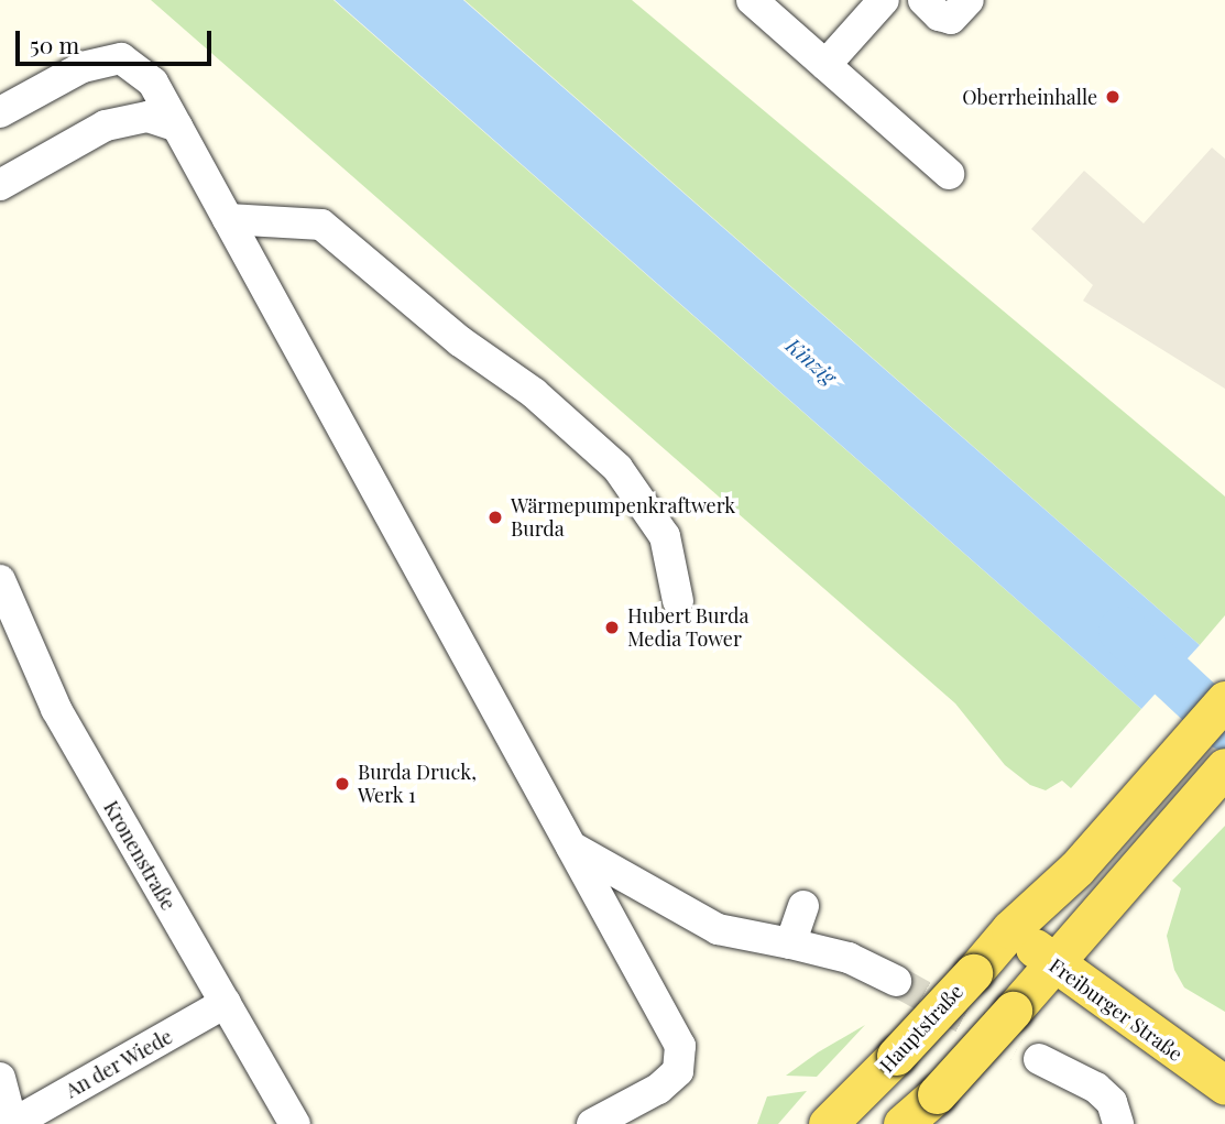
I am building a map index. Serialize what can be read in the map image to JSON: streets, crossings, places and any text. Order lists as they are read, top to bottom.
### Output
{
  "streets": {
    "main road": ["Freiburger Straße", "Hauptstraße"],
    "street": ["Kronenstraße", "An der Wiede"]
  },
  "crossings": [
    ["Kronenstraße", "An der Wiede"],
    ["Freiburger Straße", "Hauptstraße"]
  ],
  "water": ["Kinzig"],
  "places": [
    "Oberrheinhalle",
    "Wärmepumpenkraftwerk Burda",
    "Hubert Burda Media Tower",
    "Burda Druck, Werk 1"
  ],
  "scale_bar": "50 m"
}
